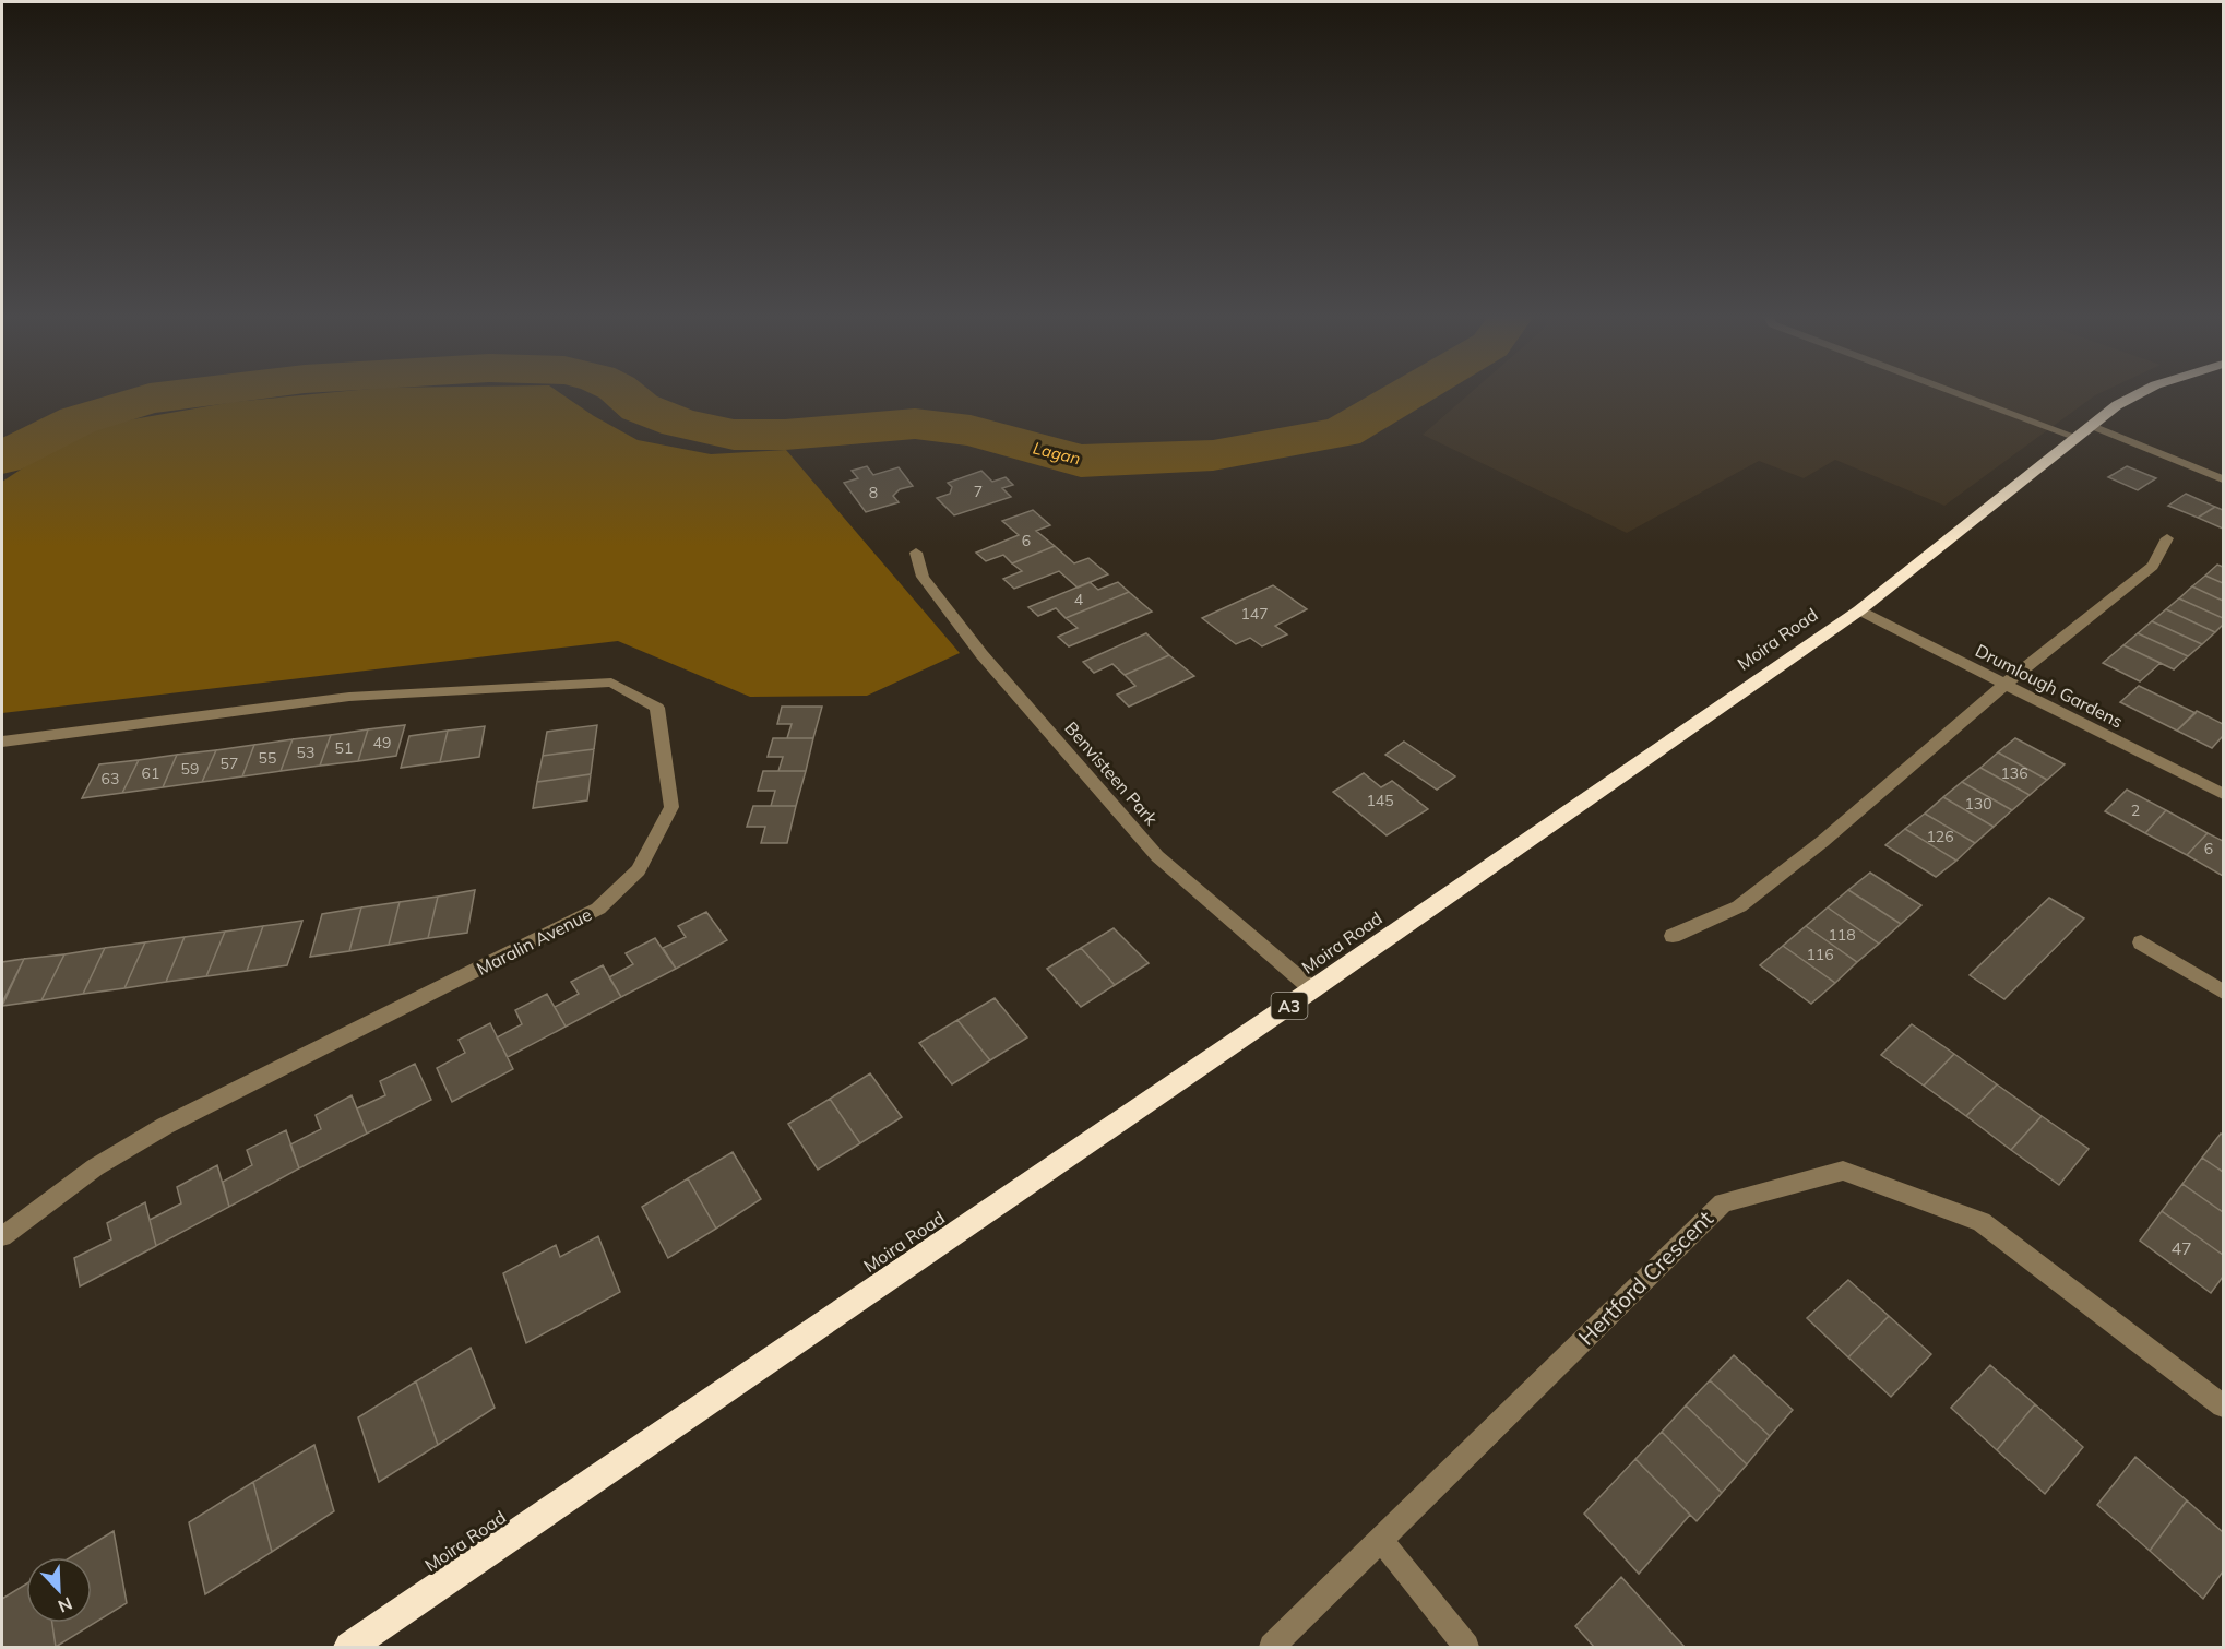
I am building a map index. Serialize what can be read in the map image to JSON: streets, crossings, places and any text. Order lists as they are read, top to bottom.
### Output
{
  "streets": {
    "highway": ["Moira Road", "A3"],
    "street": [
      "Drumlough Gardens",
      "Benvisteen Park",
      "Maralin Avenue",
      "Hertford Crescent"
    ]
  },
  "crossings": [
    ["Moira Road", "Drumlough Gardens"],
    ["Moira Road", "Benvisteen Park"]
  ],
  "water": ["Lagan"],
  "house_numbers": [
    "7",
    "8",
    "6",
    "4",
    "147",
    "49",
    "51",
    "53",
    "55",
    "57",
    "59",
    "61",
    "136",
    "63",
    "145",
    "130",
    "2",
    "126",
    "6",
    "118",
    "116",
    "47"
  ],
  "north": "bottom right"
}
